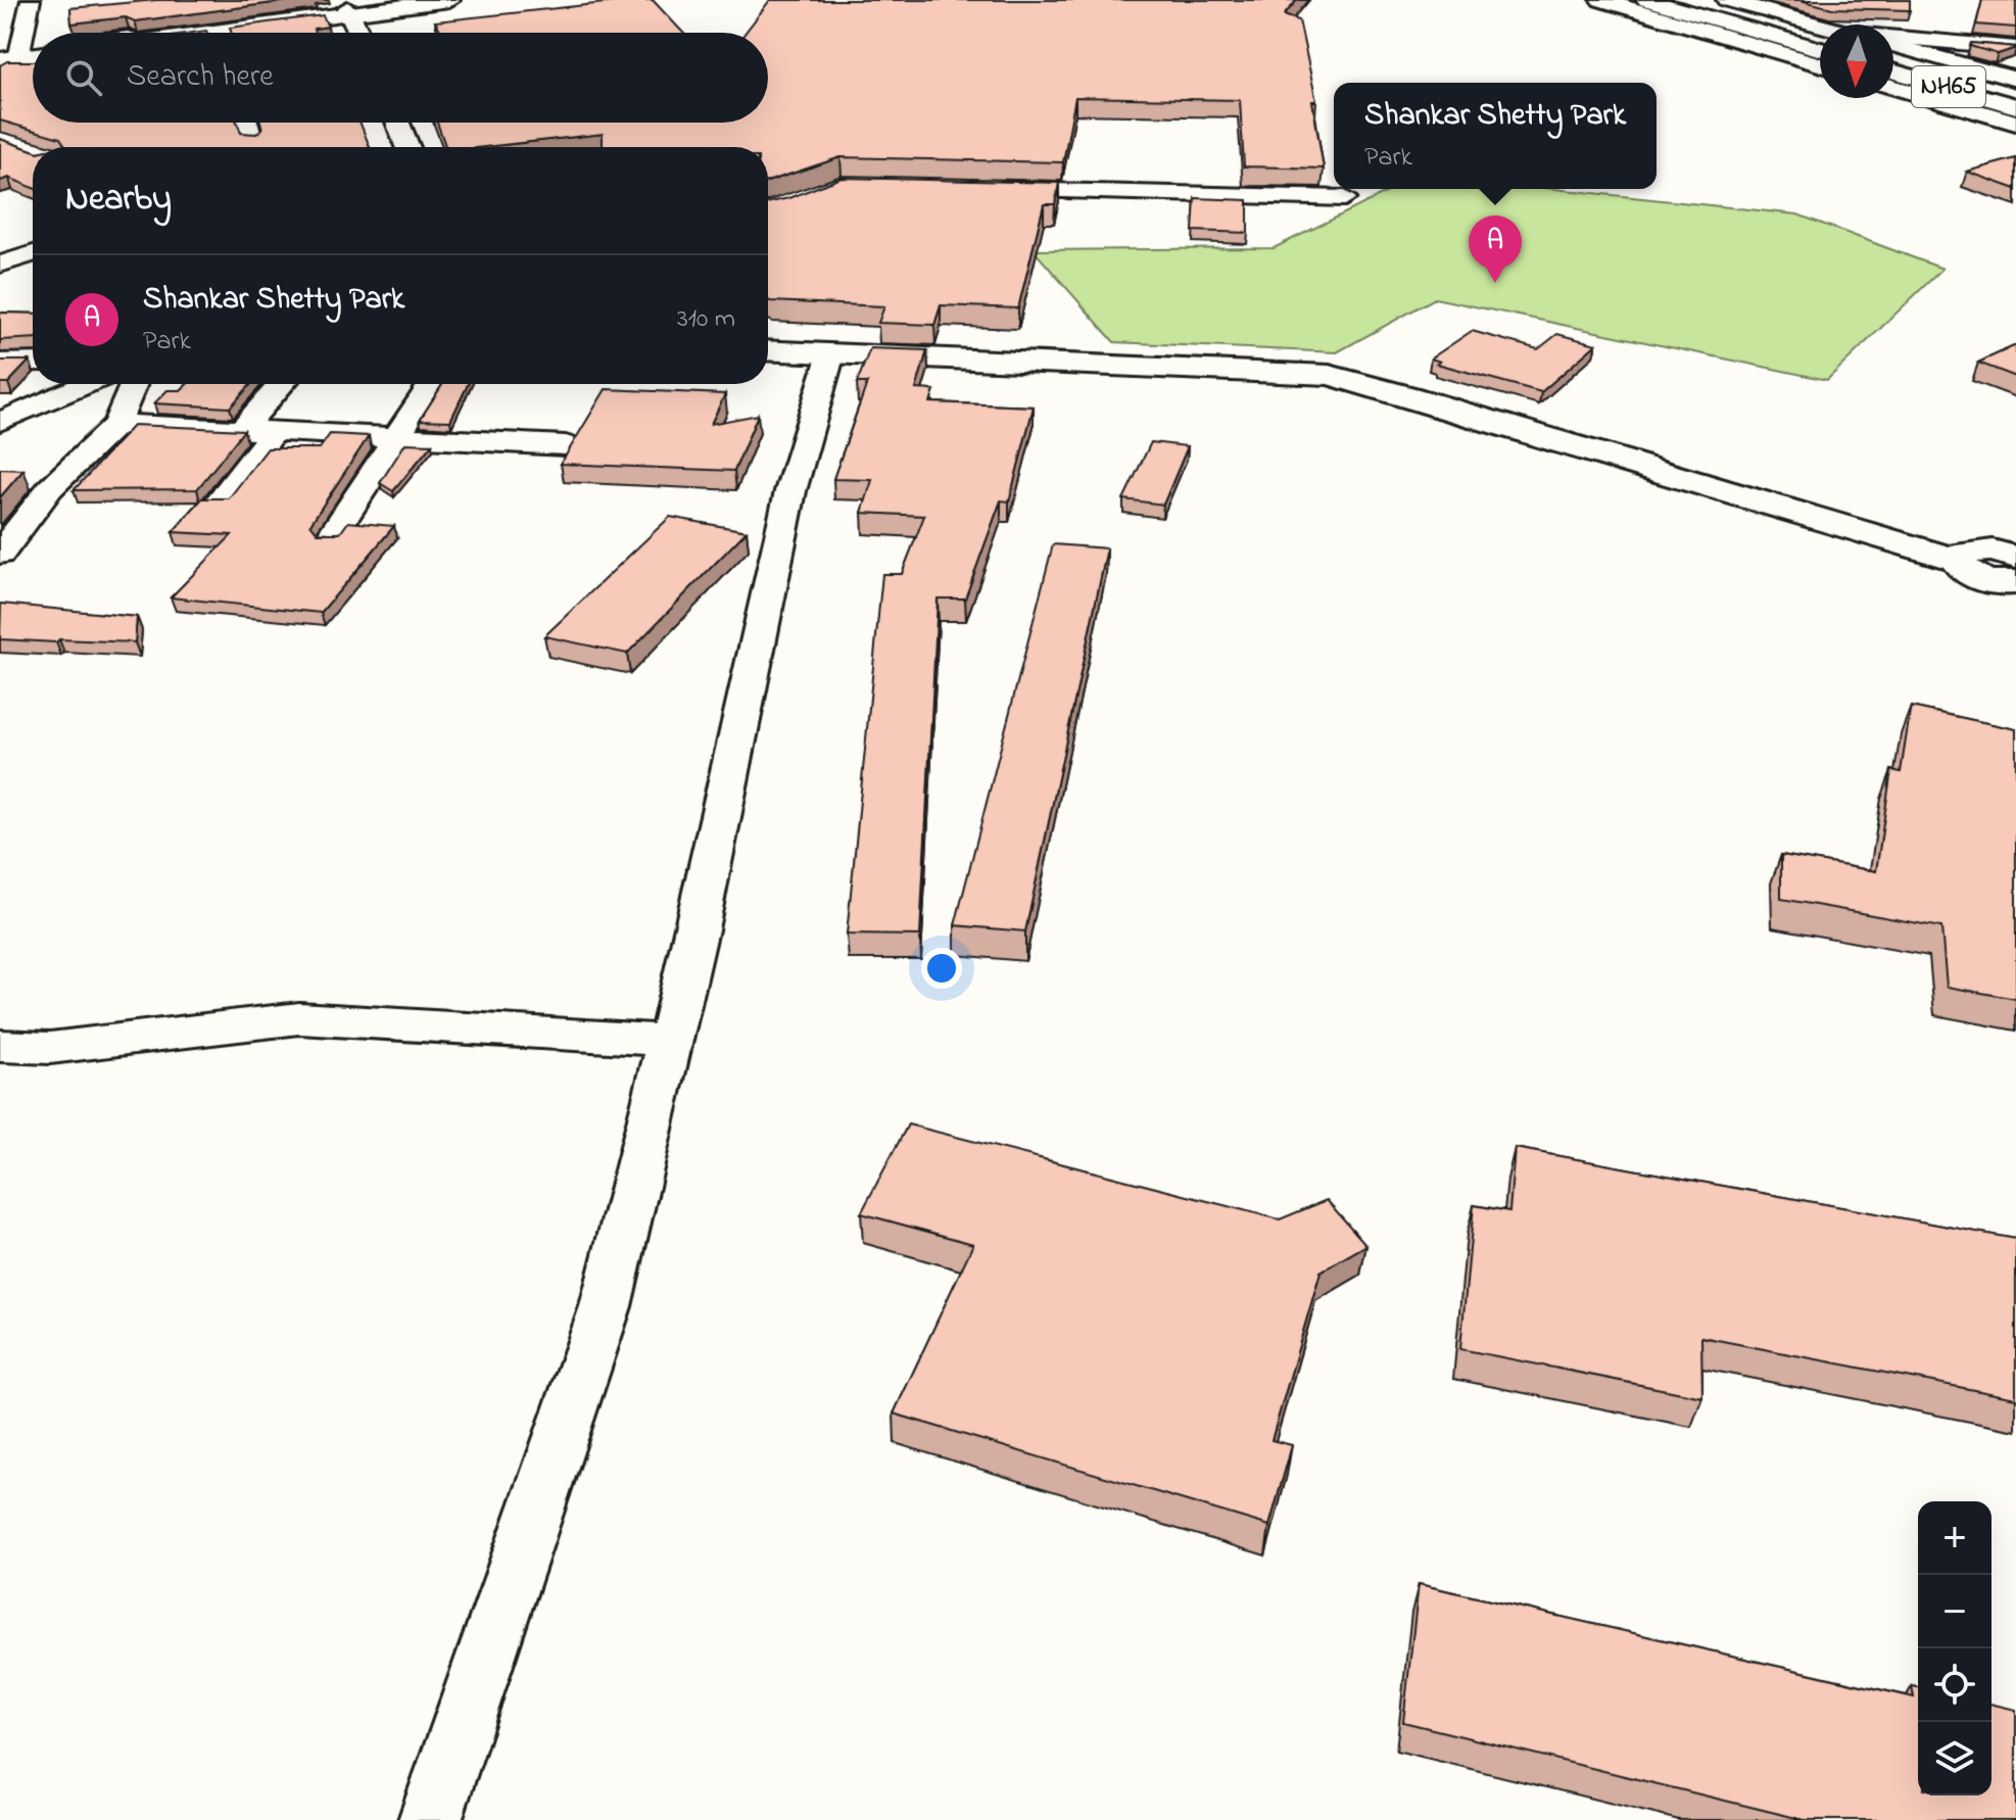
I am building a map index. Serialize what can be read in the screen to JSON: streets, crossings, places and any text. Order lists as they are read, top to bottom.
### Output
{
  "streets": {
    "main road": ["NH65"]
  },
  "north": "bottom",
  "page": {
    "search": "Search here",
    "popup": ["Shankar Shetty Park", "Park"],
    "heading": "Nearby",
    "pins": "A",
    "list": [
      {
        "mark": "A",
        "name": "Shankar Shetty Park",
        "note": "Park",
        "value": "310 m"
      }
    ],
    "map_buttons": ["+", "−"]
  }
}
